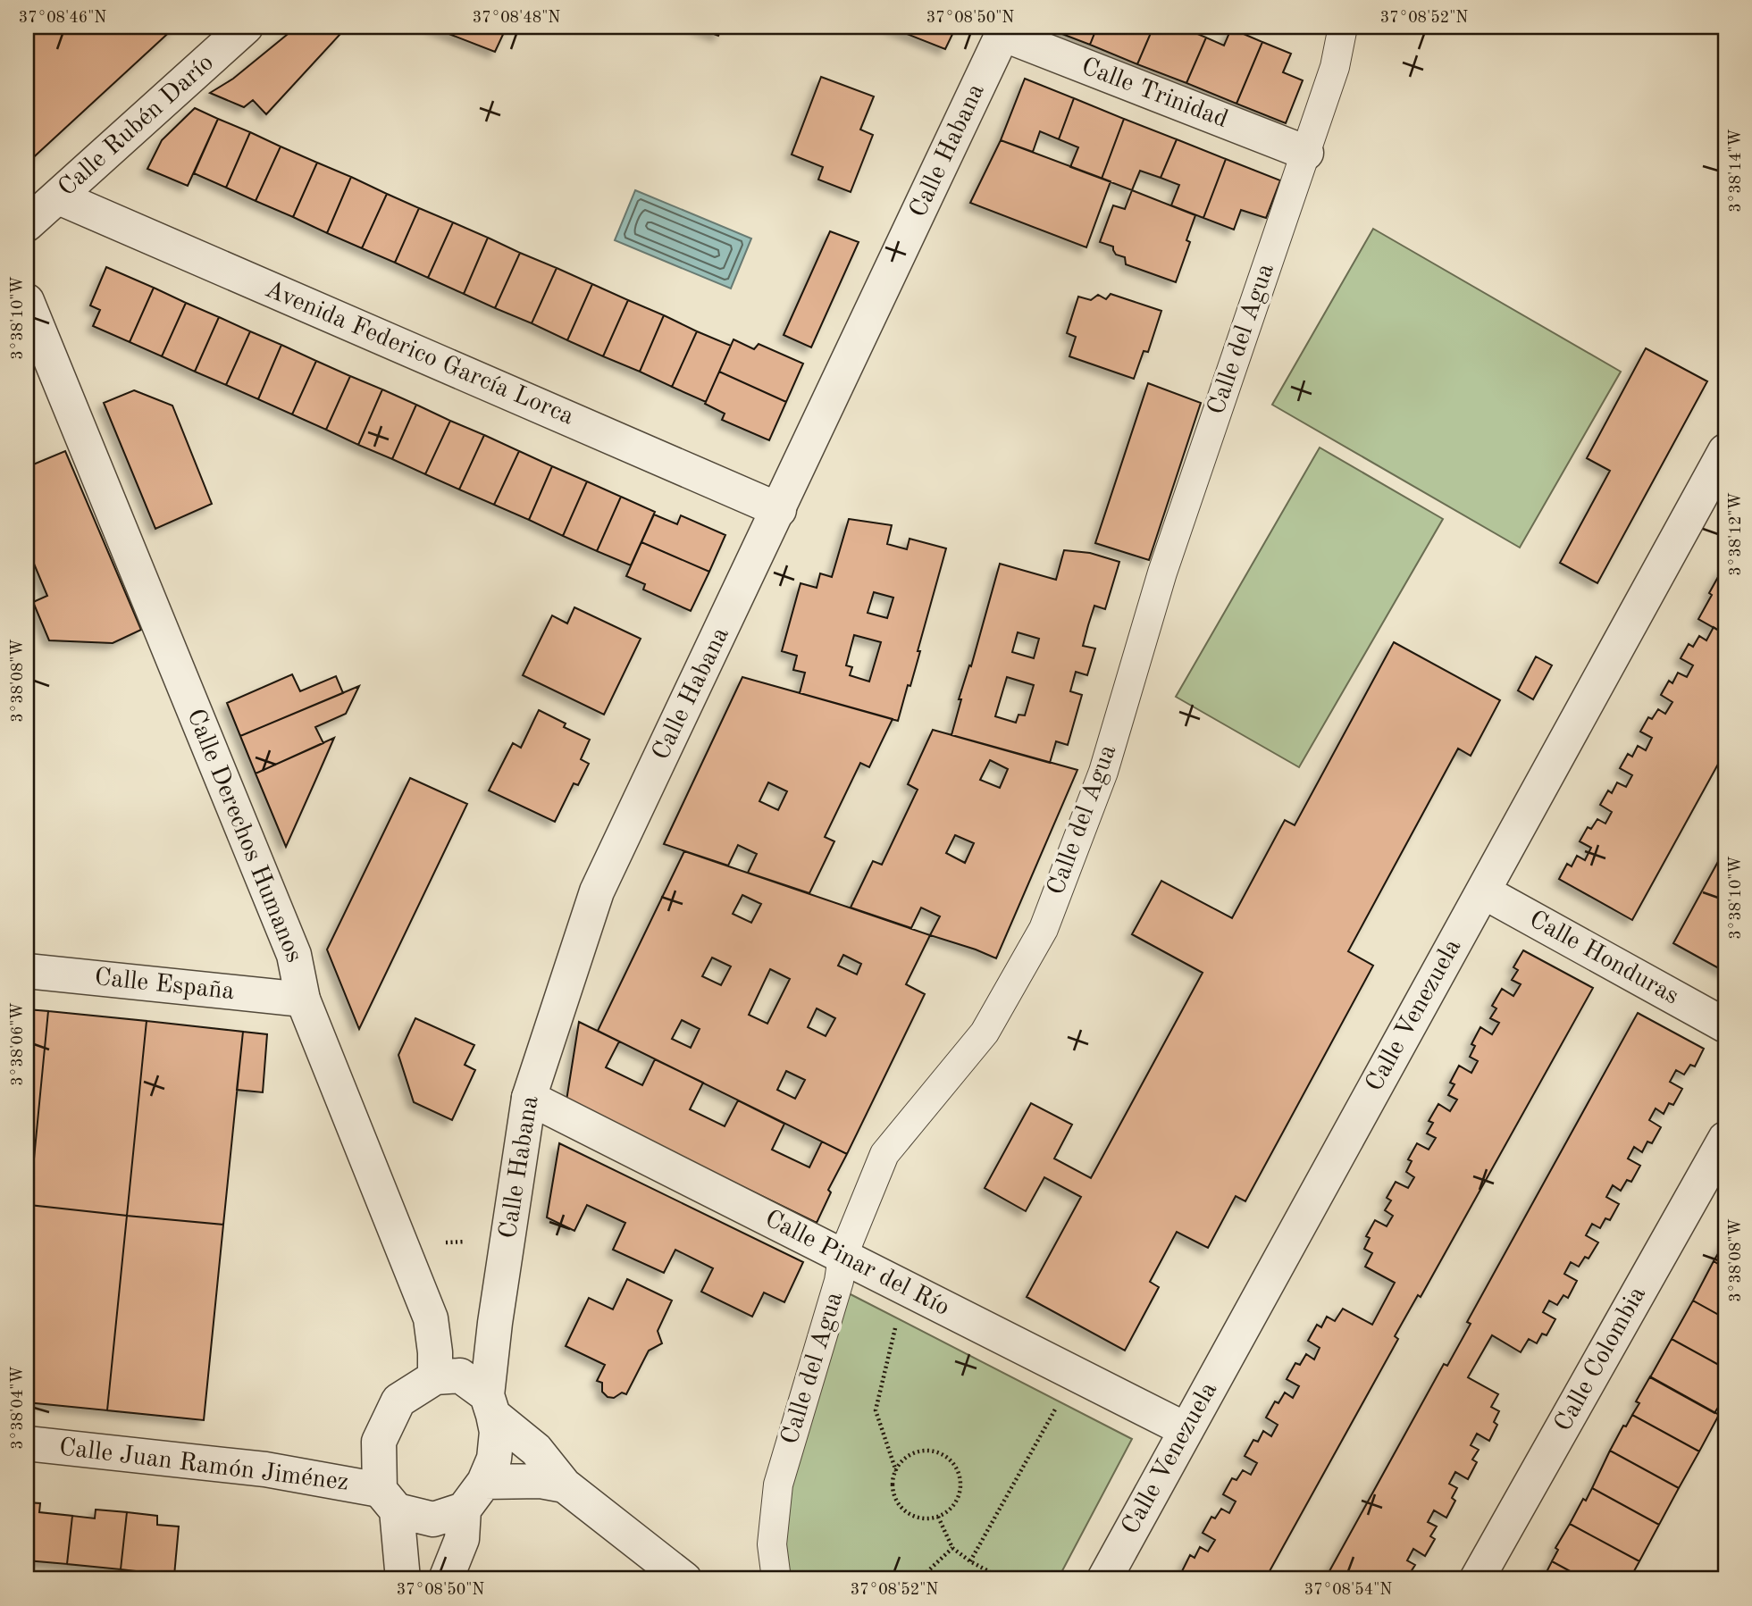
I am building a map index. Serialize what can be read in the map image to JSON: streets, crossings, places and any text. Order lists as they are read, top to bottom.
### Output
{
  "streets": {
    "street": [
      "Calle Trinidad",
      "Calle Rubén Darío",
      "Calle Habana",
      "Calle del Agua",
      "Avenida Federico García Lorca",
      "Calle Derechos Humanos",
      "Calle Honduras",
      "Calle España",
      "Calle Venezuela",
      "Calle Pinar del Río",
      "Calle Colombia",
      "Calle Juan Ramón Jiménez"
    ]
  },
  "crossings": [
    ["Calle Trinidad", "Calle Habana"],
    ["Calle Trinidad", "Calle del Agua"],
    ["Calle Rubén Darío", "Avenida Federico García Lorca"],
    ["Calle Habana", "Avenida Federico García Lorca"],
    ["Calle Habana", "Calle Derechos Humanos"],
    ["Calle Habana", "Calle Pinar del Río"],
    ["Calle Habana", "Calle Juan Ramón Jiménez"],
    ["Calle del Agua", "Calle Pinar del Río"],
    ["Calle Derechos Humanos", "Calle España"],
    ["Calle Derechos Humanos", "Calle Juan Ramón Jiménez"],
    ["Calle Honduras", "Calle Venezuela"],
    ["Calle Venezuela", "Calle Pinar del Río"]
  ],
  "coordinates": [
    "37°08'46\"N",
    "37°08'48\"N",
    "37°08'50\"N",
    "37°08'52\"N",
    "3°38'14\"W",
    "3°38'10\"W",
    "3°38'12\"W",
    "3°38'08\"W",
    "3°38'06\"W",
    "3°38'04\"W",
    "37°08'54\"N"
  ]
}
